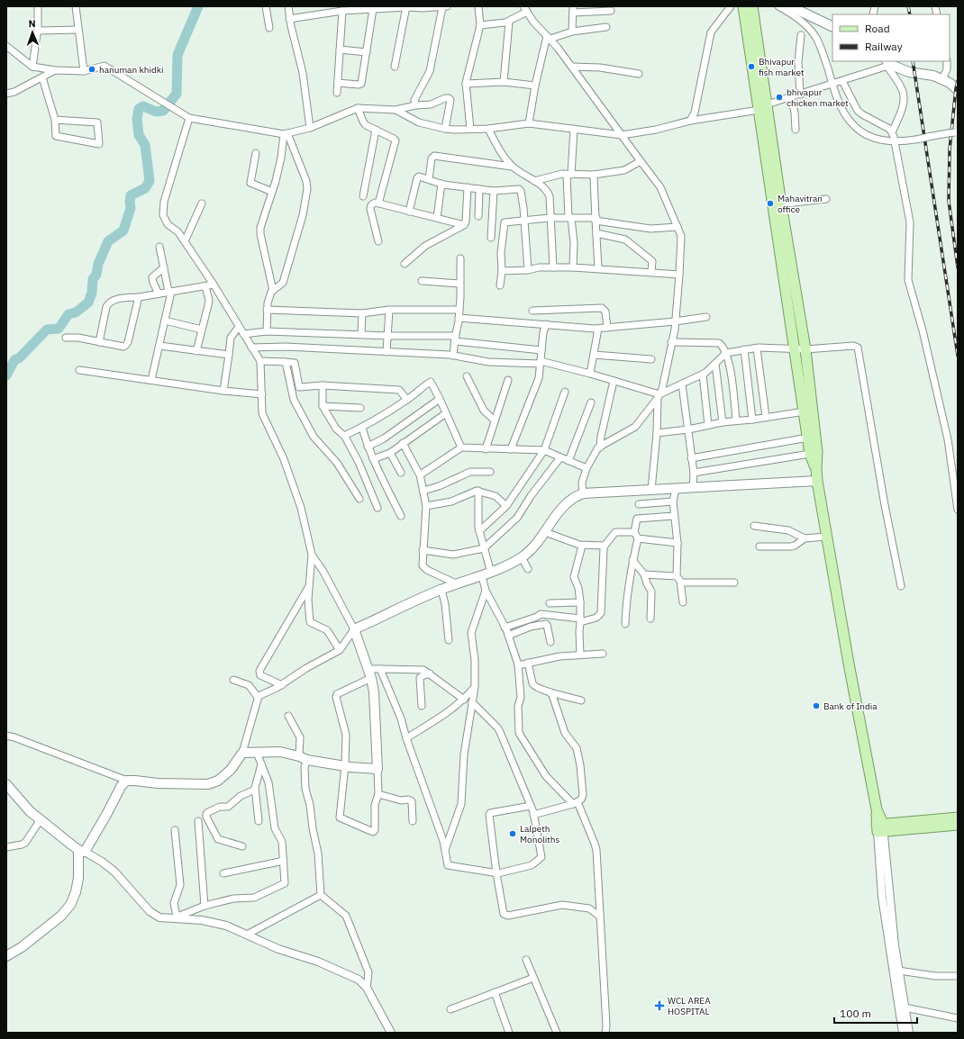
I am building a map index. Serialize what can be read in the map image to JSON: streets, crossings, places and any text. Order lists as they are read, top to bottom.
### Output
{
  "places": {
    "other": [
      "Bhivapur fish market",
      "hanuman khidki",
      "bhivapur chicken market",
      "Mahavitran office",
      "Bank of India",
      "Lalpeth Monoliths"
    ],
    "health": ["WCL AREA HOSPITAL"]
  },
  "legend": ["Road", "Railway"],
  "scale_bar": "100 m",
  "north": "top"
}
